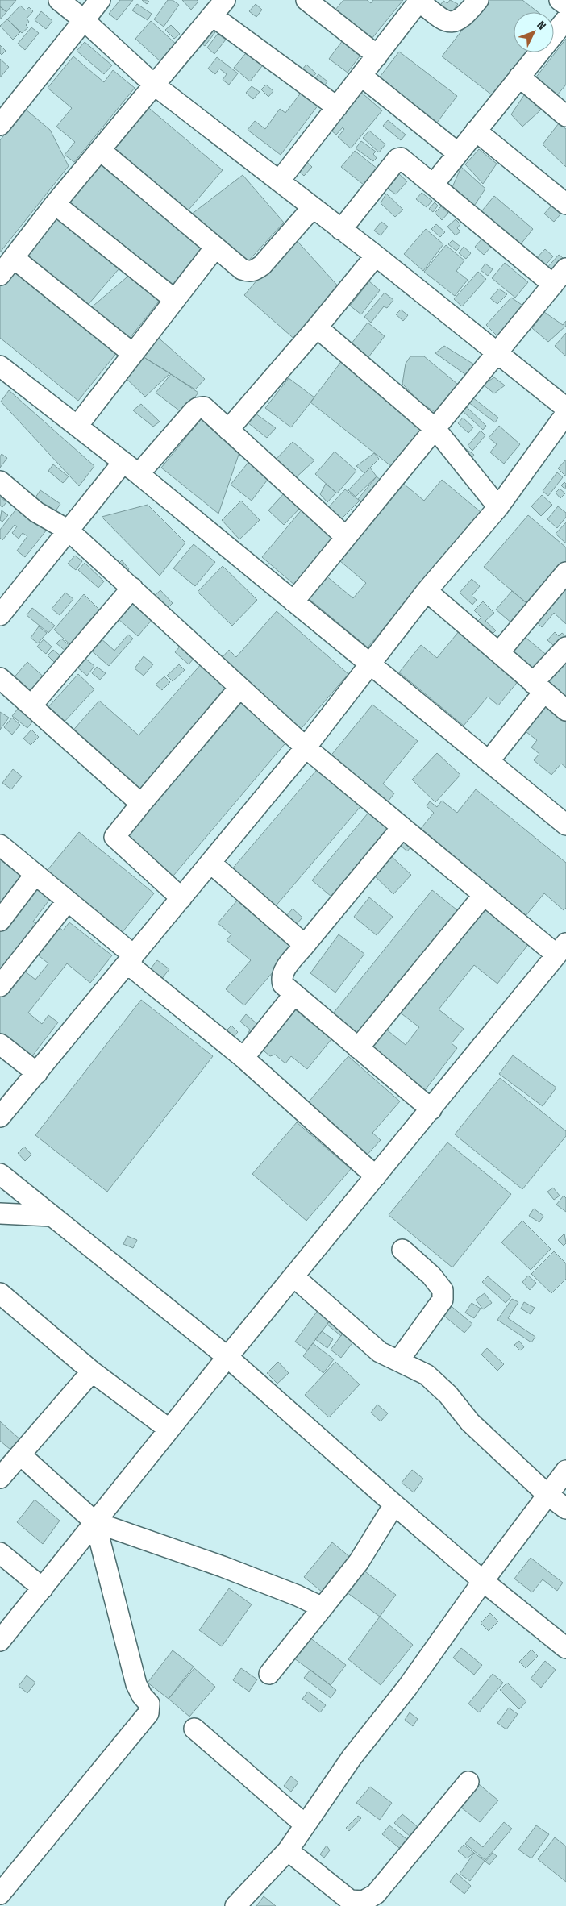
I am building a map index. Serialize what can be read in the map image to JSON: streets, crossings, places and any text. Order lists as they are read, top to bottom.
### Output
{
  "north": "top right"
}
